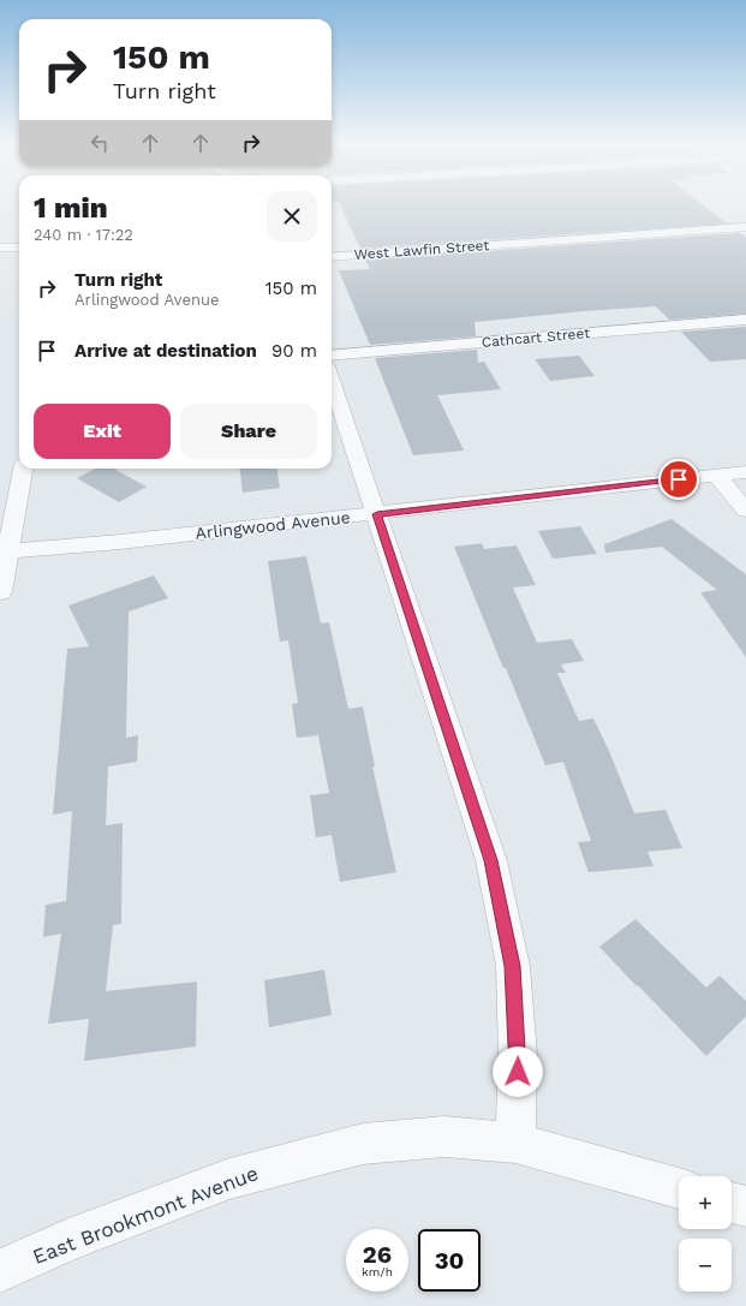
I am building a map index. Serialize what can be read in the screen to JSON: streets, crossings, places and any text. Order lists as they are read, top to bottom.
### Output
{
  "streets": {
    "street": [
      "West Lawfin Street",
      "Cathcart Street",
      "Arlingwood Avenue",
      "East Brookmont Avenue"
    ]
  },
  "page": {
    "turn": ["150 m", "Turn right"],
    "heading": ["1 min", "240 m · 17:22"],
    "list": [
      {
        "name": "Turn right",
        "note": "Arlingwood Avenue",
        "value": "150 m"
      },
      {
        "name": "Arrive at destination",
        "value": "90 m"
      }
    ],
    "buttons": ["Exit", "Share"],
    "map_buttons": ["+", "−"],
    "speed": "26 km/h",
    "limit": "30"
  }
}
